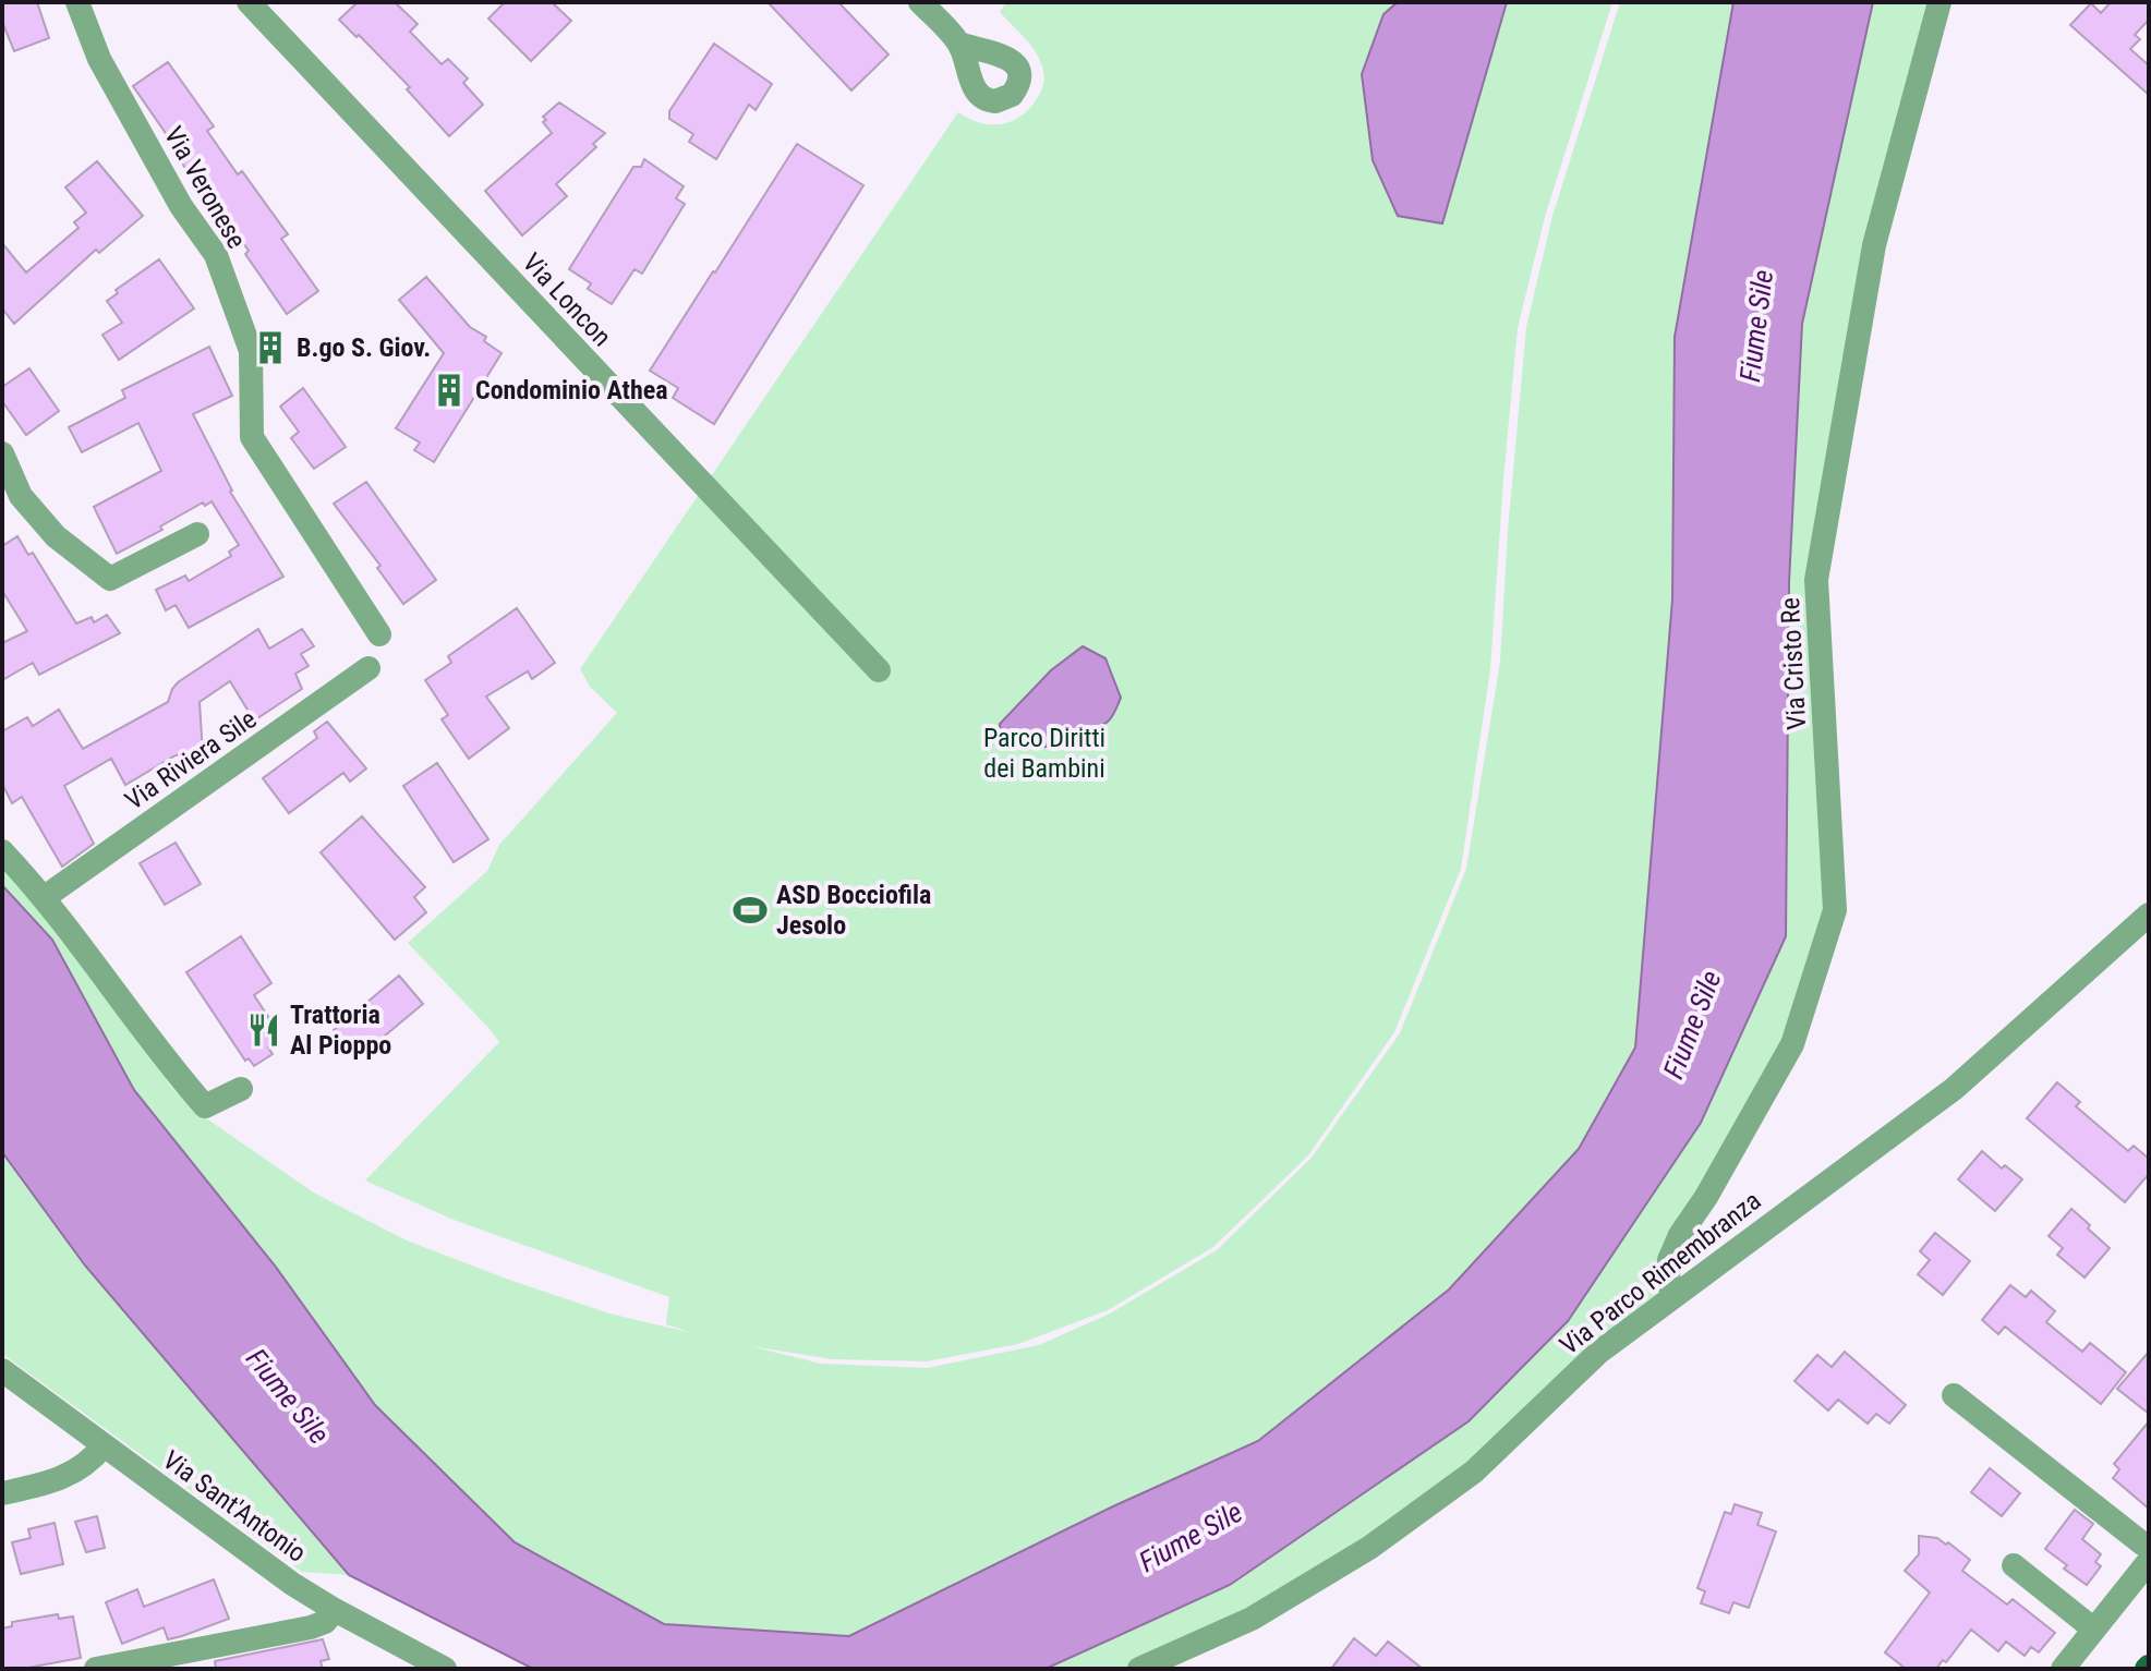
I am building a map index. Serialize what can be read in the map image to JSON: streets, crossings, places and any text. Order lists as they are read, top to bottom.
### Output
{
  "streets": {
    "street": [
      "Via Veronese",
      "Via Loncon",
      "Via Cristo Re",
      "Via Riviera Sile",
      "Via Parco Rimembranza",
      "Via Sant'Antonio"
    ]
  },
  "crossings": [
    ["Via Cristo Re", "Via Parco Rimembranza"]
  ],
  "water": ["Fiume Sile"],
  "parks": ["Parco Diritti dei Bambini"],
  "places": {
    "building": ["B.go S. Giov.", "Condominio Athea"],
    "sports": ["ASD Bocciofila Jesolo"],
    "restaurant": ["Trattoria Al Pioppo"]
  }
}
